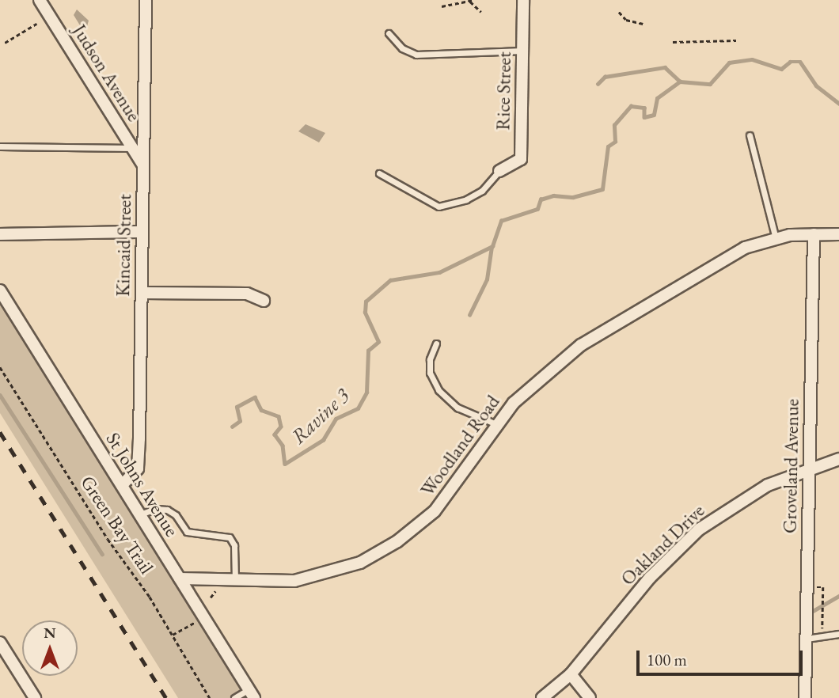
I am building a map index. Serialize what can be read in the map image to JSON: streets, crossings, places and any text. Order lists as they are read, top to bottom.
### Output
{
  "streets": {
    "street": [
      "Judson Avenue",
      "Rice Street",
      "Kincaid Street",
      "Woodland Road",
      "Groveland Avenue",
      "St Johns Avenue",
      "Oakland Drive"
    ],
    "path": ["Green Bay Trail"]
  },
  "crossings": [
    ["Judson Avenue", "Kincaid Street"],
    ["Kincaid Street", "St Johns Avenue"],
    ["Woodland Road", "Groveland Avenue"],
    ["Woodland Road", "St Johns Avenue"],
    ["Groveland Avenue", "Oakland Drive"]
  ],
  "water": ["Ravine 3"],
  "scale_bar": "100 m",
  "north": "top"
}
